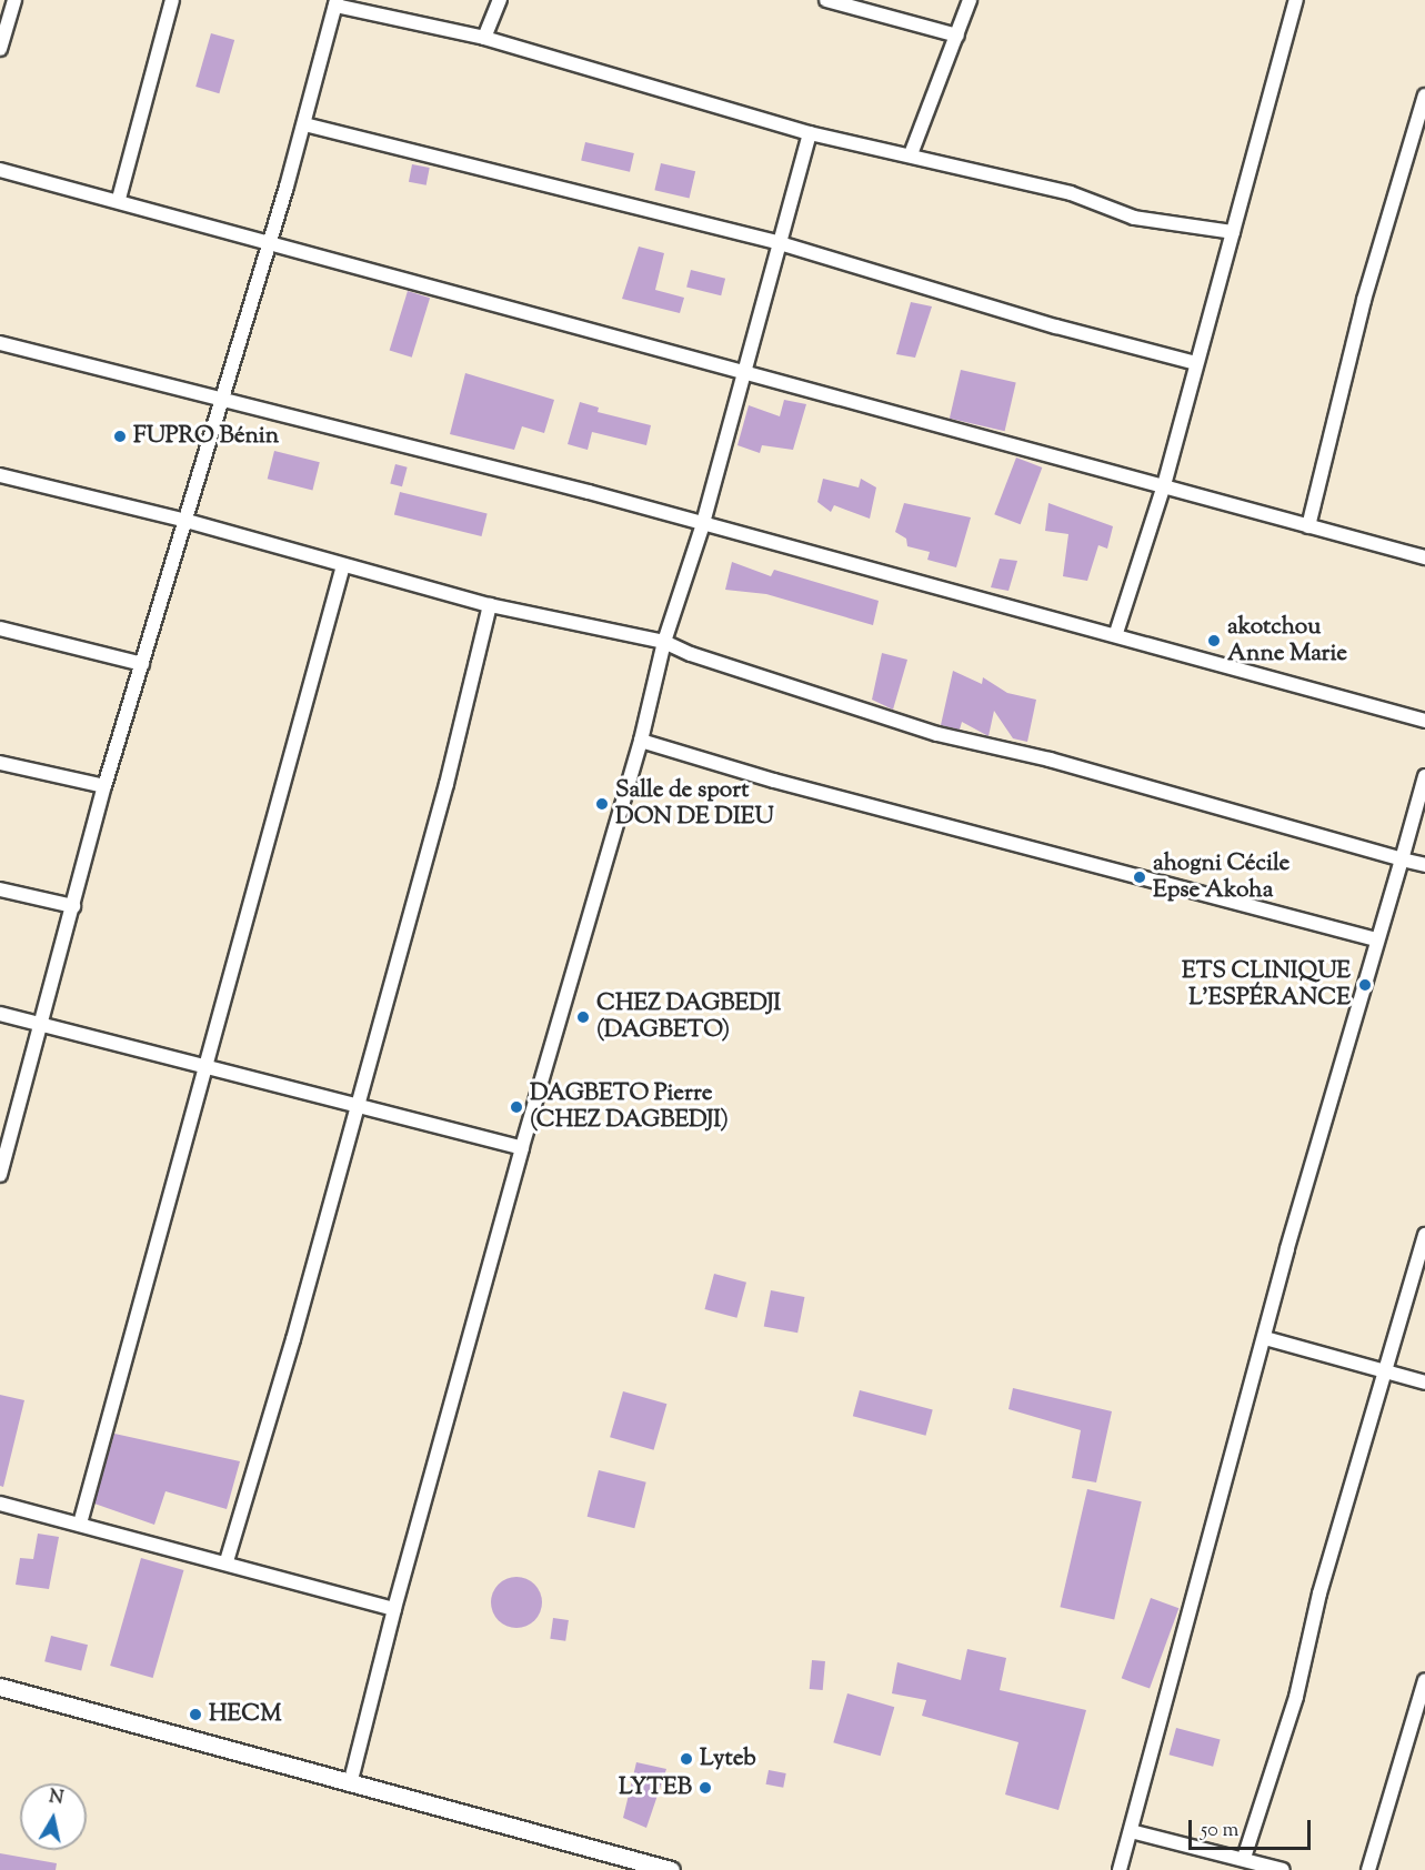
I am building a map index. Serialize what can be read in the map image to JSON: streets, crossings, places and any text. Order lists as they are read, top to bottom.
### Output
{
  "places": [
    "FUPRO Bénin",
    "akotchou Anne Marie",
    "Salle de sport DON DE DIEU",
    "ahogni Cécile Epse Akoha",
    "ETS CLINIQUE L’ESPÉRANCE",
    "CHEZ DAGBEDJI (DAGBETO)",
    "DAGBETO Pierre (CHEZ DAGBEDJI)",
    "HECM",
    "Lyteb",
    "LYTEB"
  ],
  "scale_bar": "50 m",
  "north": "top"
}
